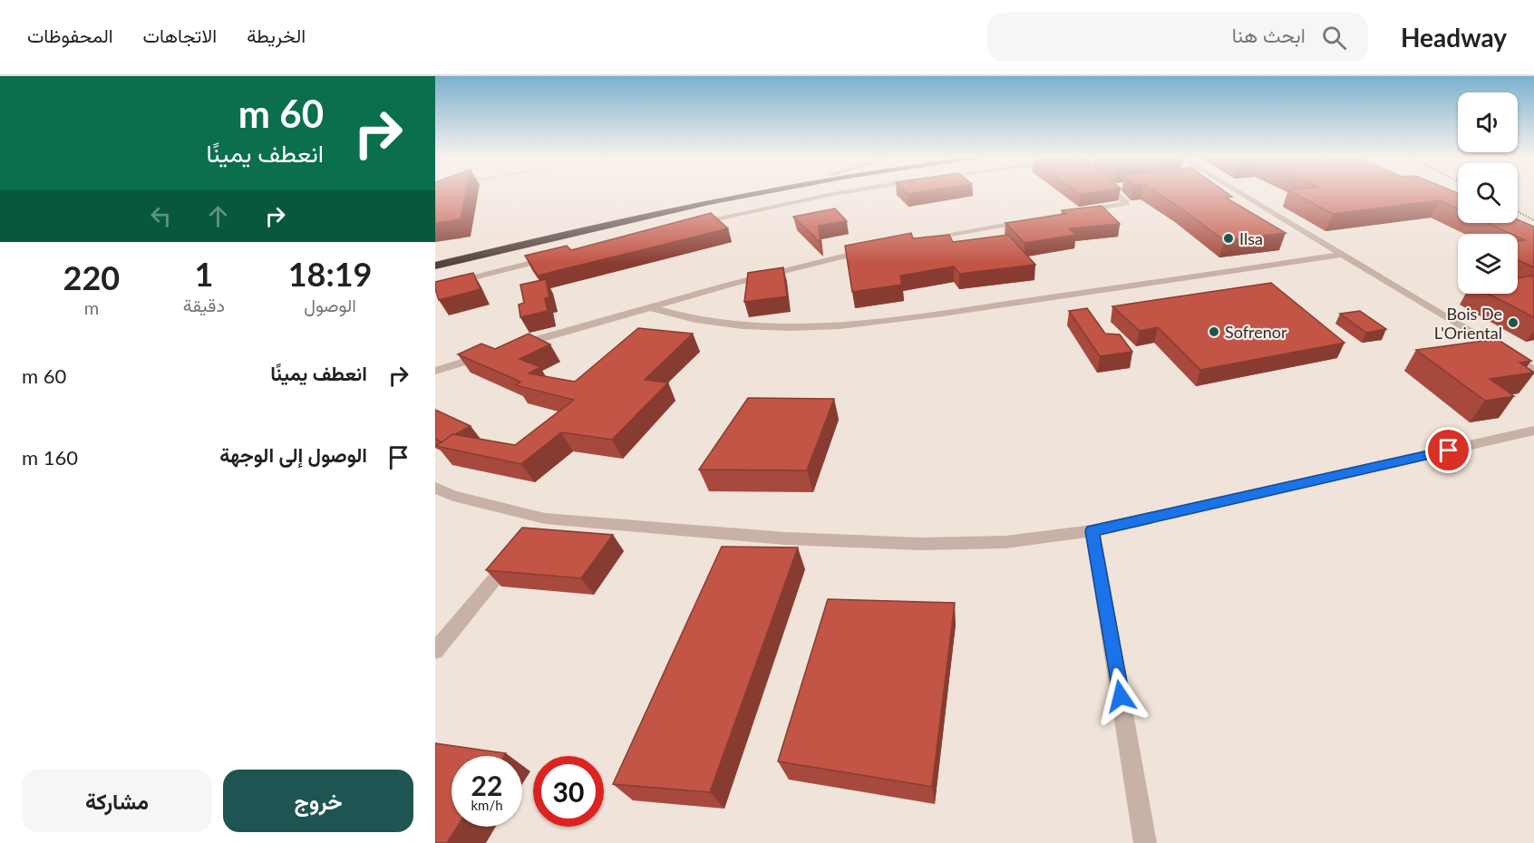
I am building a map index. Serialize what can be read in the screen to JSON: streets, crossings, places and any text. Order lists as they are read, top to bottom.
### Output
{
  "places": ["Ilsa", "Bois De L'Oriental", "Sofrenor"],
  "page": {
    "header": "Headway",
    "search": "ابحث هنا",
    "nav": ["الخريطة", "الاتجاهات", "المحفوظات"],
    "turn": ["60 m", "انعطف يمينًا"],
    "eta": [
      "18:19",
      "الوصول",
      "1",
      "دقيقة",
      "220",
      "m"
    ],
    "list": [
      {
        "name": "انعطف يمينًا",
        "value": "60 m"
      },
      {
        "name": "الوصول إلى الوجهة",
        "value": "160 m"
      }
    ],
    "speed": "22 km/h",
    "limit": "30",
    "buttons": ["خروج", "مشاركة"]
  }
}
